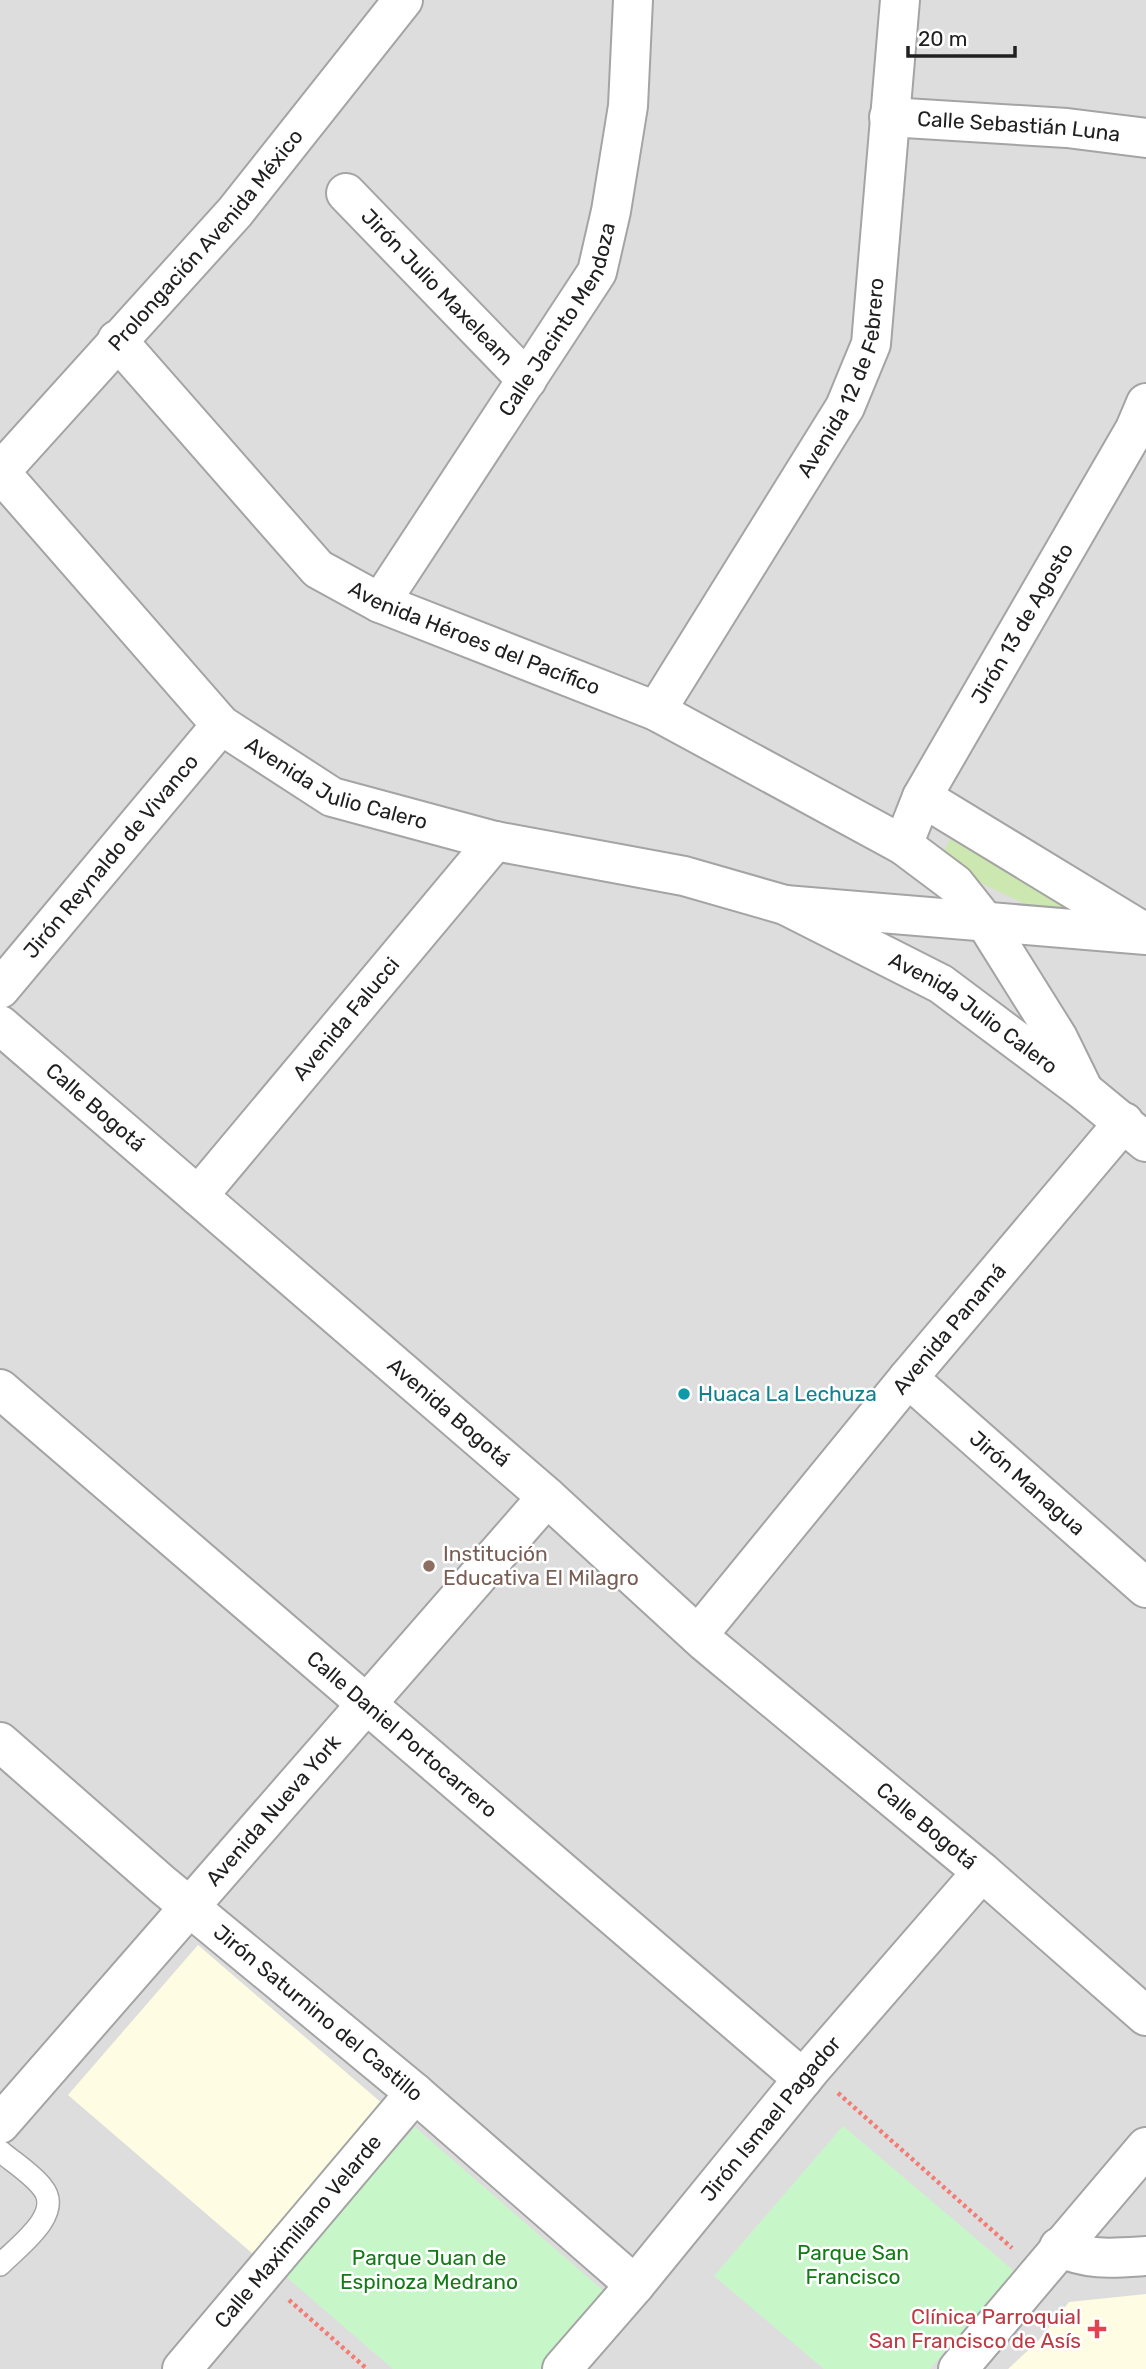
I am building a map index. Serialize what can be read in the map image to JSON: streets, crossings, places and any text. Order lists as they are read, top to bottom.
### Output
{
  "streets": {
    "street": [
      "Calle Sebastián Luna",
      "Prolongación Avenida México",
      "Jirón Julio Maxeleam",
      "Calle Jacinto Mendoza",
      "Avenida 12 de Febrero",
      "Jirón 13 de Agosto",
      "Avenida Héroes del Pacífico",
      "Avenida Julio Calero",
      "Jirón Reynaldo de Vivanco",
      "Avenida Falucci",
      "Calle Bogotá",
      "Avenida Panamá",
      "Avenida Bogotá",
      "Jirón Managua",
      "Calle Daniel Portocarrero",
      "Avenida Nueva York",
      "Jirón Saturnino del Castillo",
      "Jirón Ismael Pagador",
      "Calle Maximiliano Velarde"
    ]
  },
  "crossings": [
    ["Calle Sebastián Luna", "Avenida 12 de Febrero"],
    ["Prolongación Avenida México", "Avenida Héroes del Pacífico"],
    ["Prolongación Avenida México", "Avenida Julio Calero"],
    ["Jirón Julio Maxeleam", "Calle Jacinto Mendoza"],
    ["Calle Jacinto Mendoza", "Avenida Héroes del Pacífico"],
    ["Avenida 12 de Febrero", "Avenida Héroes del Pacífico"],
    ["Jirón 13 de Agosto", "Avenida Héroes del Pacífico"],
    ["Avenida Héroes del Pacífico", "Avenida Julio Calero"],
    ["Avenida Julio Calero", "Jirón Reynaldo de Vivanco"],
    ["Avenida Julio Calero", "Avenida Falucci"],
    ["Avenida Julio Calero", "Avenida Panamá"],
    ["Avenida Falucci", "Calle Bogotá"],
    ["Avenida Falucci", "Avenida Bogotá"],
    ["Calle Bogotá", "Avenida Panamá"],
    ["Calle Bogotá", "Avenida Bogotá"],
    ["Calle Bogotá", "Jirón Ismael Pagador"],
    ["Avenida Panamá", "Avenida Bogotá"],
    ["Avenida Panamá", "Jirón Managua"],
    ["Avenida Bogotá", "Avenida Nueva York"],
    ["Calle Daniel Portocarrero", "Avenida Nueva York"],
    ["Calle Daniel Portocarrero", "Jirón Ismael Pagador"],
    ["Avenida Nueva York", "Jirón Saturnino del Castillo"],
    ["Jirón Saturnino del Castillo", "Jirón Ismael Pagador"],
    ["Jirón Saturnino del Castillo", "Calle Maximiliano Velarde"]
  ],
  "parks": ["Parque San Francisco", "Parque Juan de Espinoza Medrano"],
  "places": {
    "other": ["Huaca La Lechuza", "Institución Educativa El Milagro"],
    "health": ["Clínica Parroquial San Francisco de Asís"]
  },
  "scale_bar": "20 m"
}
